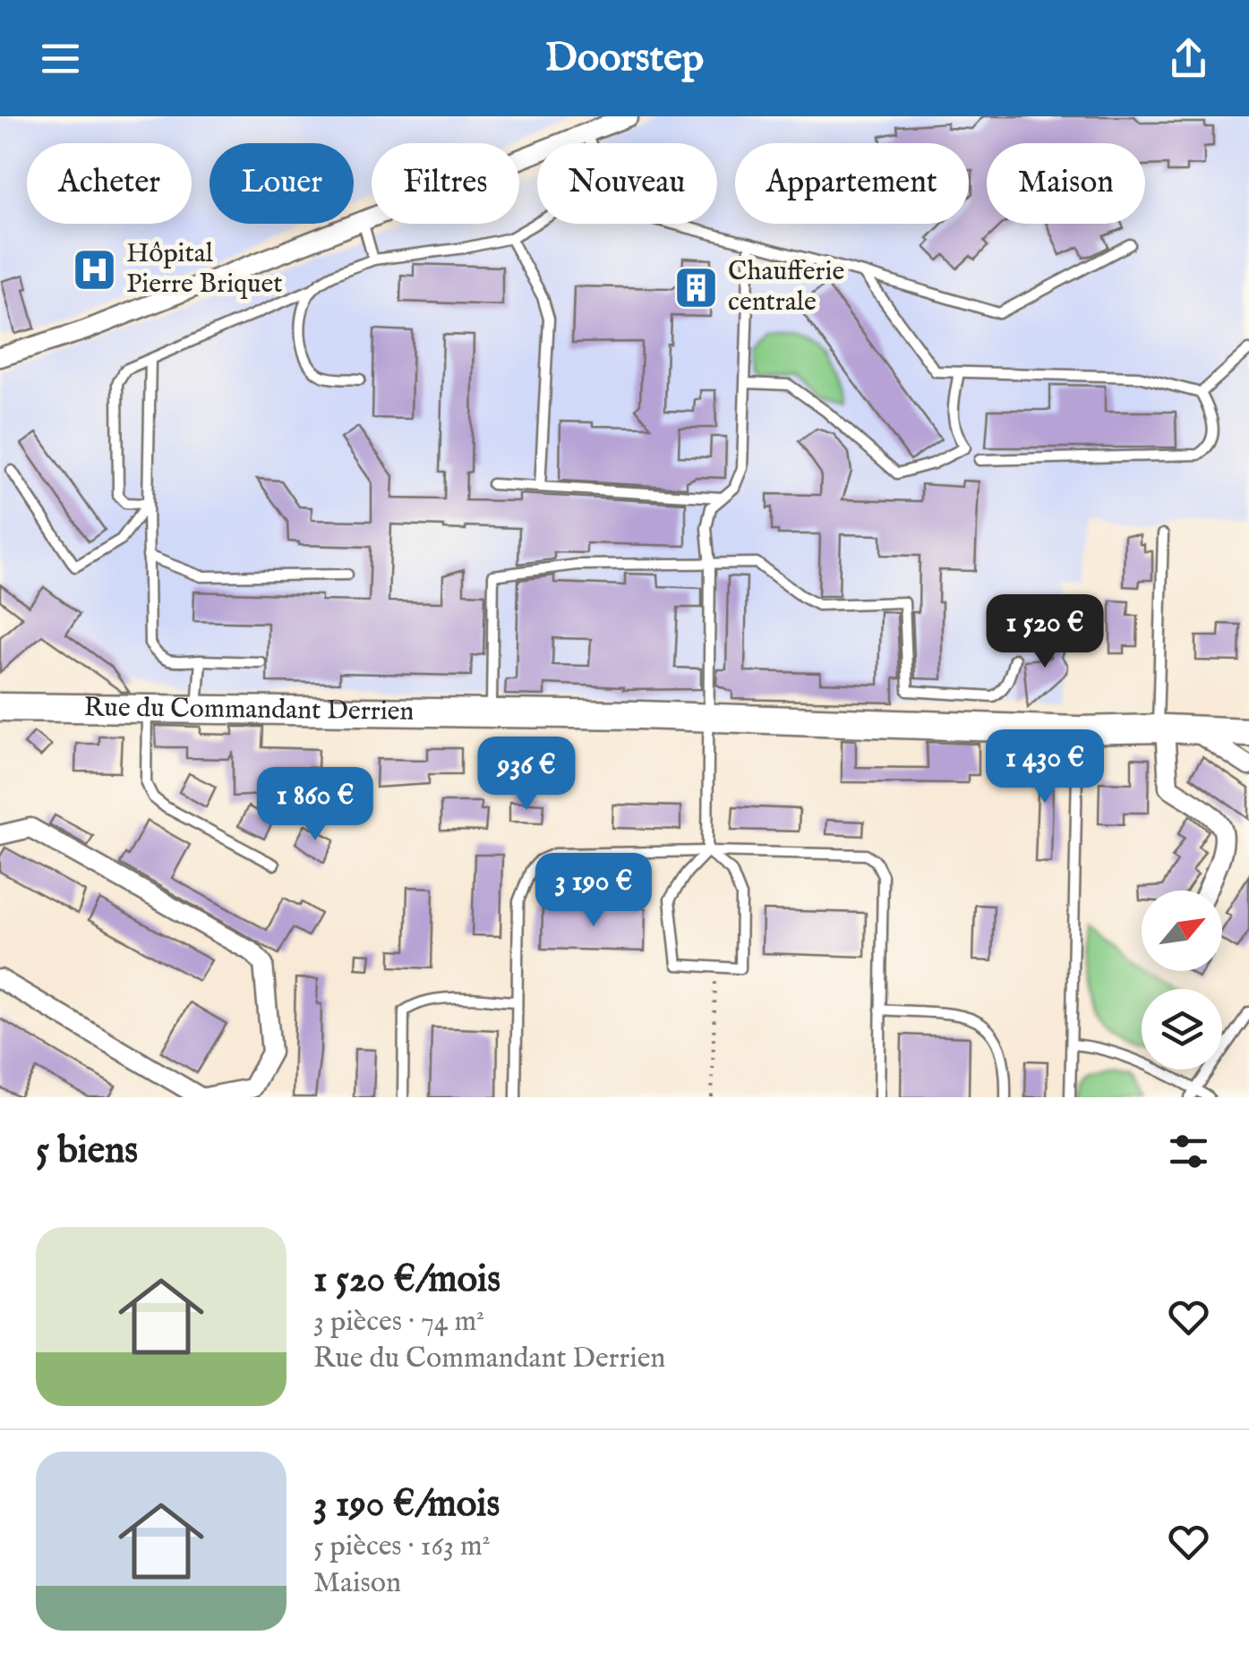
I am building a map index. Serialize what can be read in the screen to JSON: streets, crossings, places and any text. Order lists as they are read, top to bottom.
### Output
{
  "streets": {
    "main road": ["Rue du Commandant Derrien"]
  },
  "places": {
    "hospital": ["Hôpital Pierre Briquet"],
    "building": ["Chaufferie centrale"]
  },
  "north": "top right",
  "page": {
    "header": "Doorstep",
    "chip": [
      "Acheter",
      "Louer",
      "Filtres",
      "Nouveau",
      "Appartement",
      "Maison"
    ],
    "price": [
      "1 520 €",
      "1 430 €",
      "936 €",
      "1 860 €",
      "3 190 €"
    ],
    "heading": "5 biens",
    "list": [
      {
        "name": "1 520 €/mois",
        "note": "3 pièces · 74 m² · Rue du Commandant Derrien"
      },
      {
        "name": "3 190 €/mois",
        "note": "5 pièces · 163 m² · Maison"
      }
    ]
  }
}
